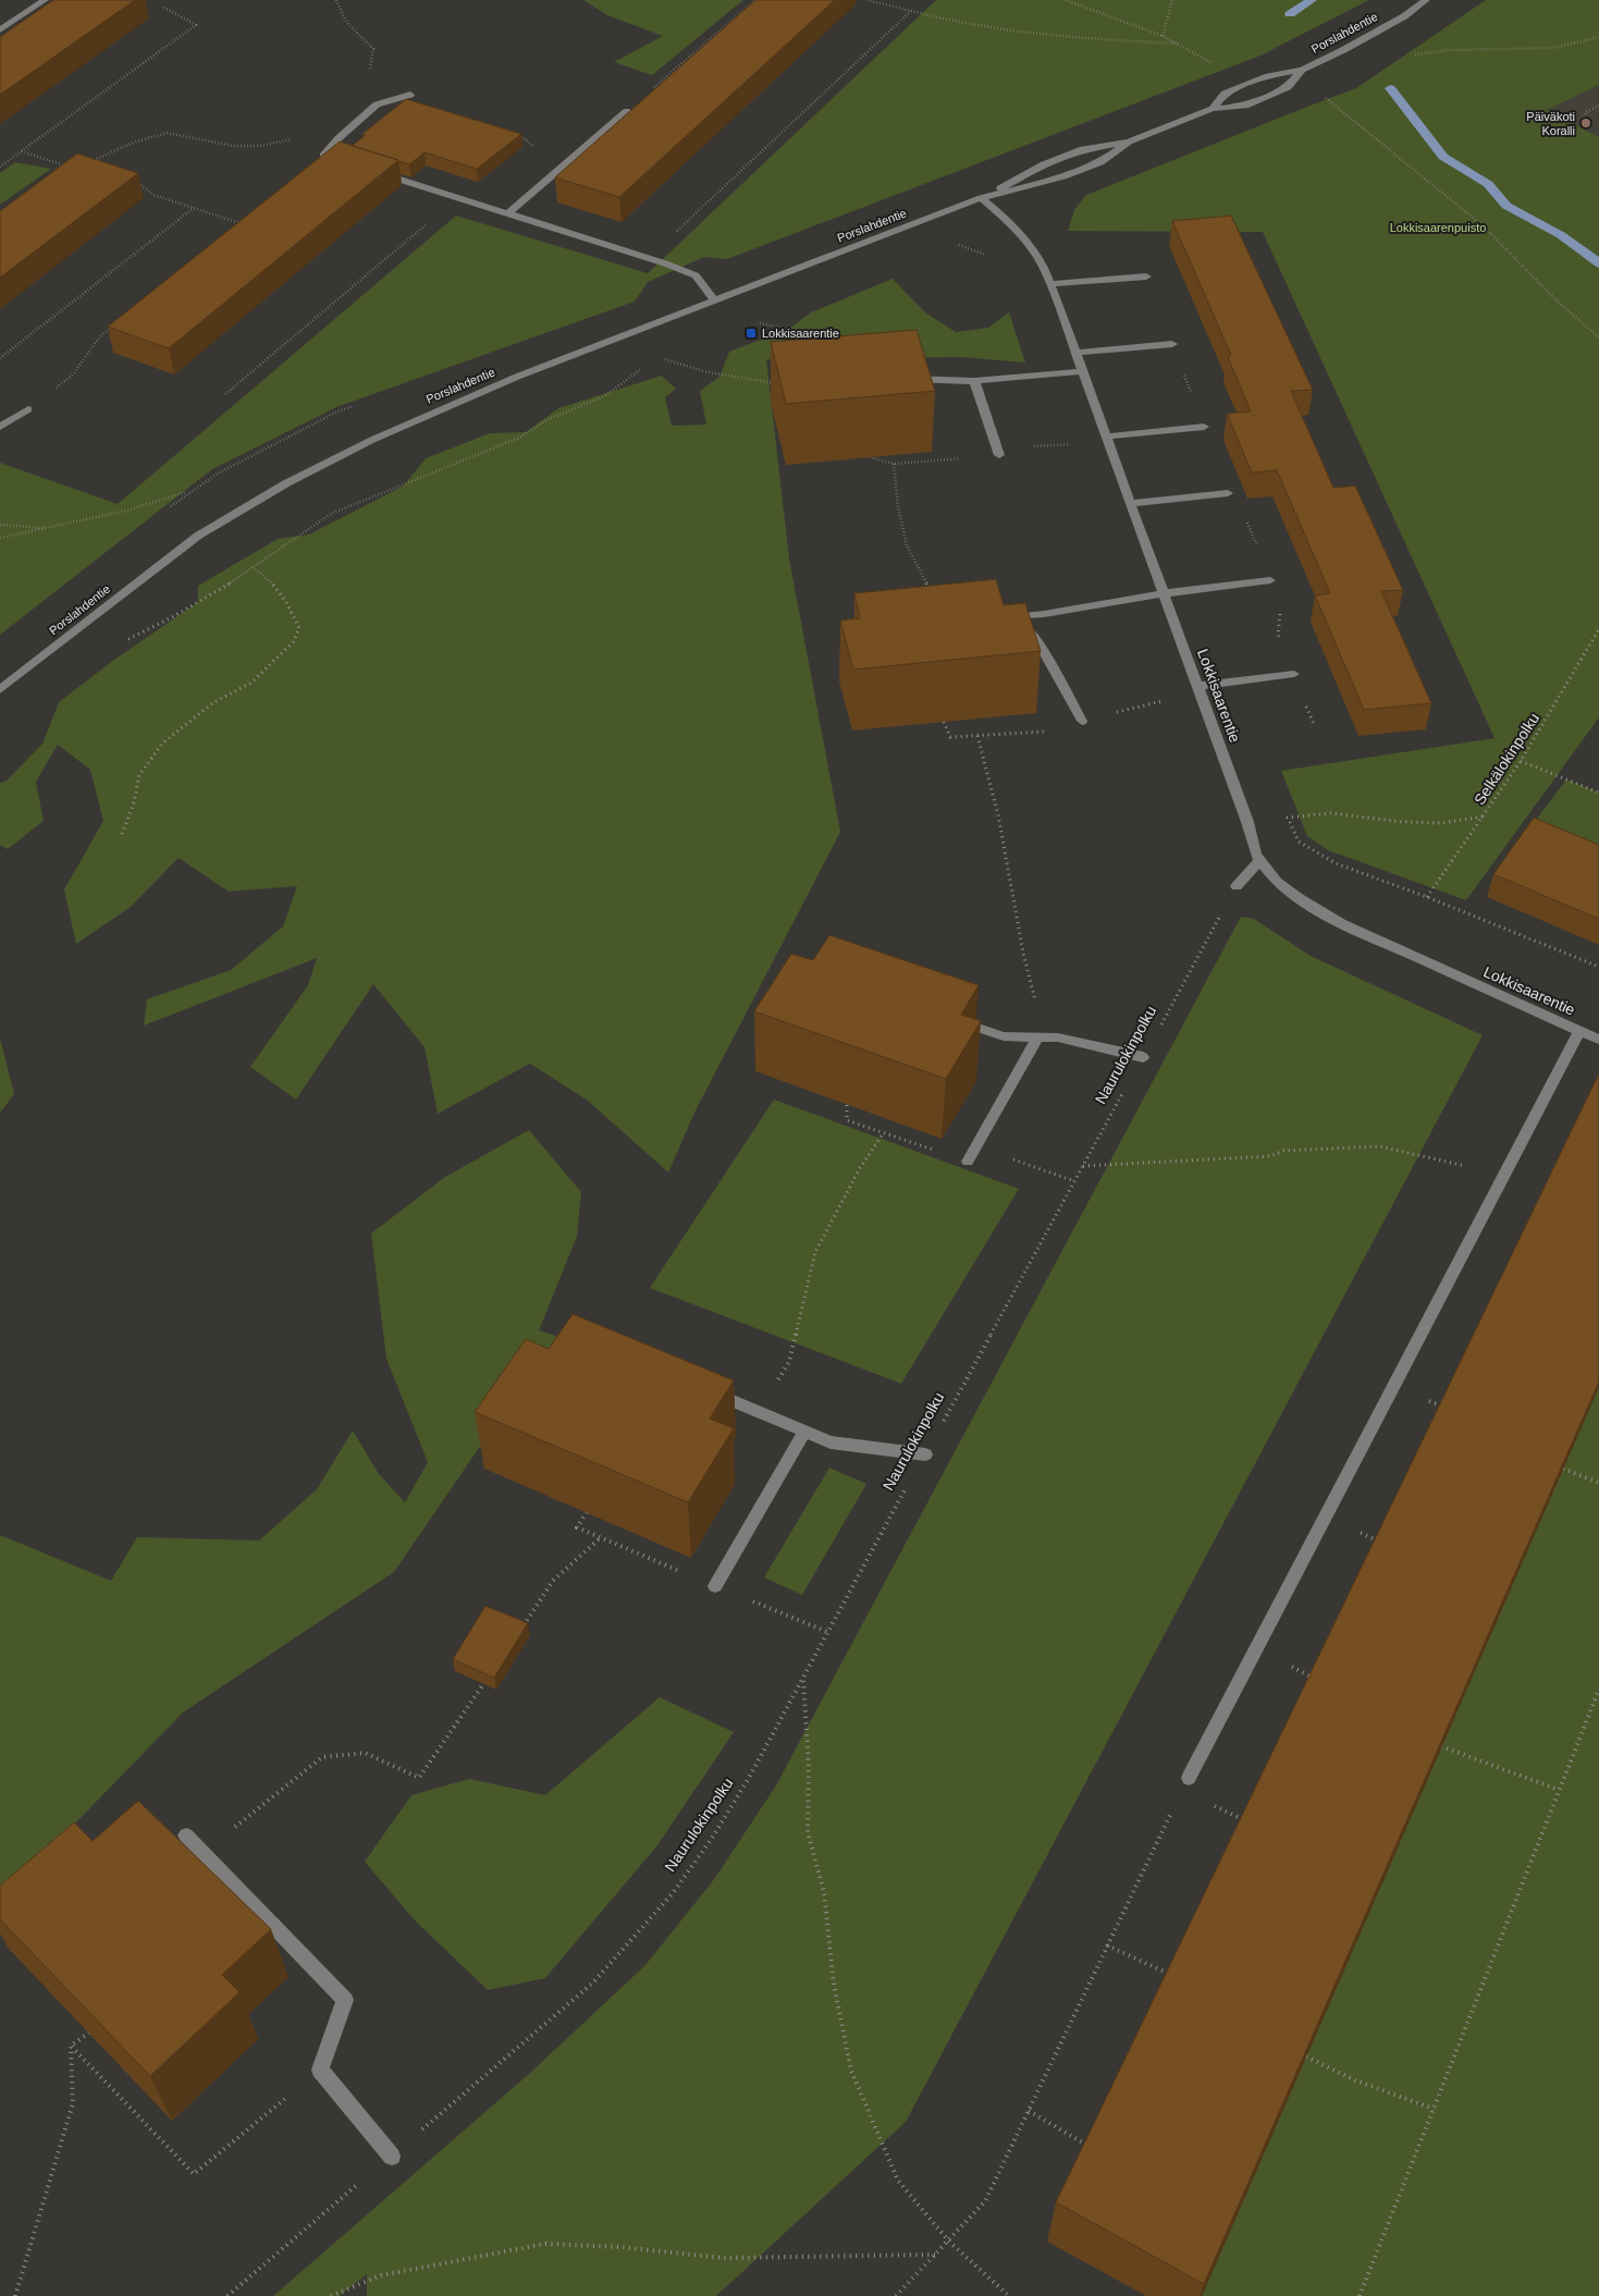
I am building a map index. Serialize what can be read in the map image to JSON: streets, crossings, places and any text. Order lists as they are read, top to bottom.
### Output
{
  "streets": {
    "street": ["Porslahdentie", "Lokkisaarentie"],
    "path": ["Selkälokinpolku", "Naurulokinpolku"]
  },
  "crossings": [
    ["Porslahdentie", "Lokkisaarentie"]
  ],
  "parks": ["Lokkisaarenpuisto"],
  "places": {
    "other": ["Päiväkoti Koralli"],
    "transit": ["Lokkisaarentie"]
  }
}
